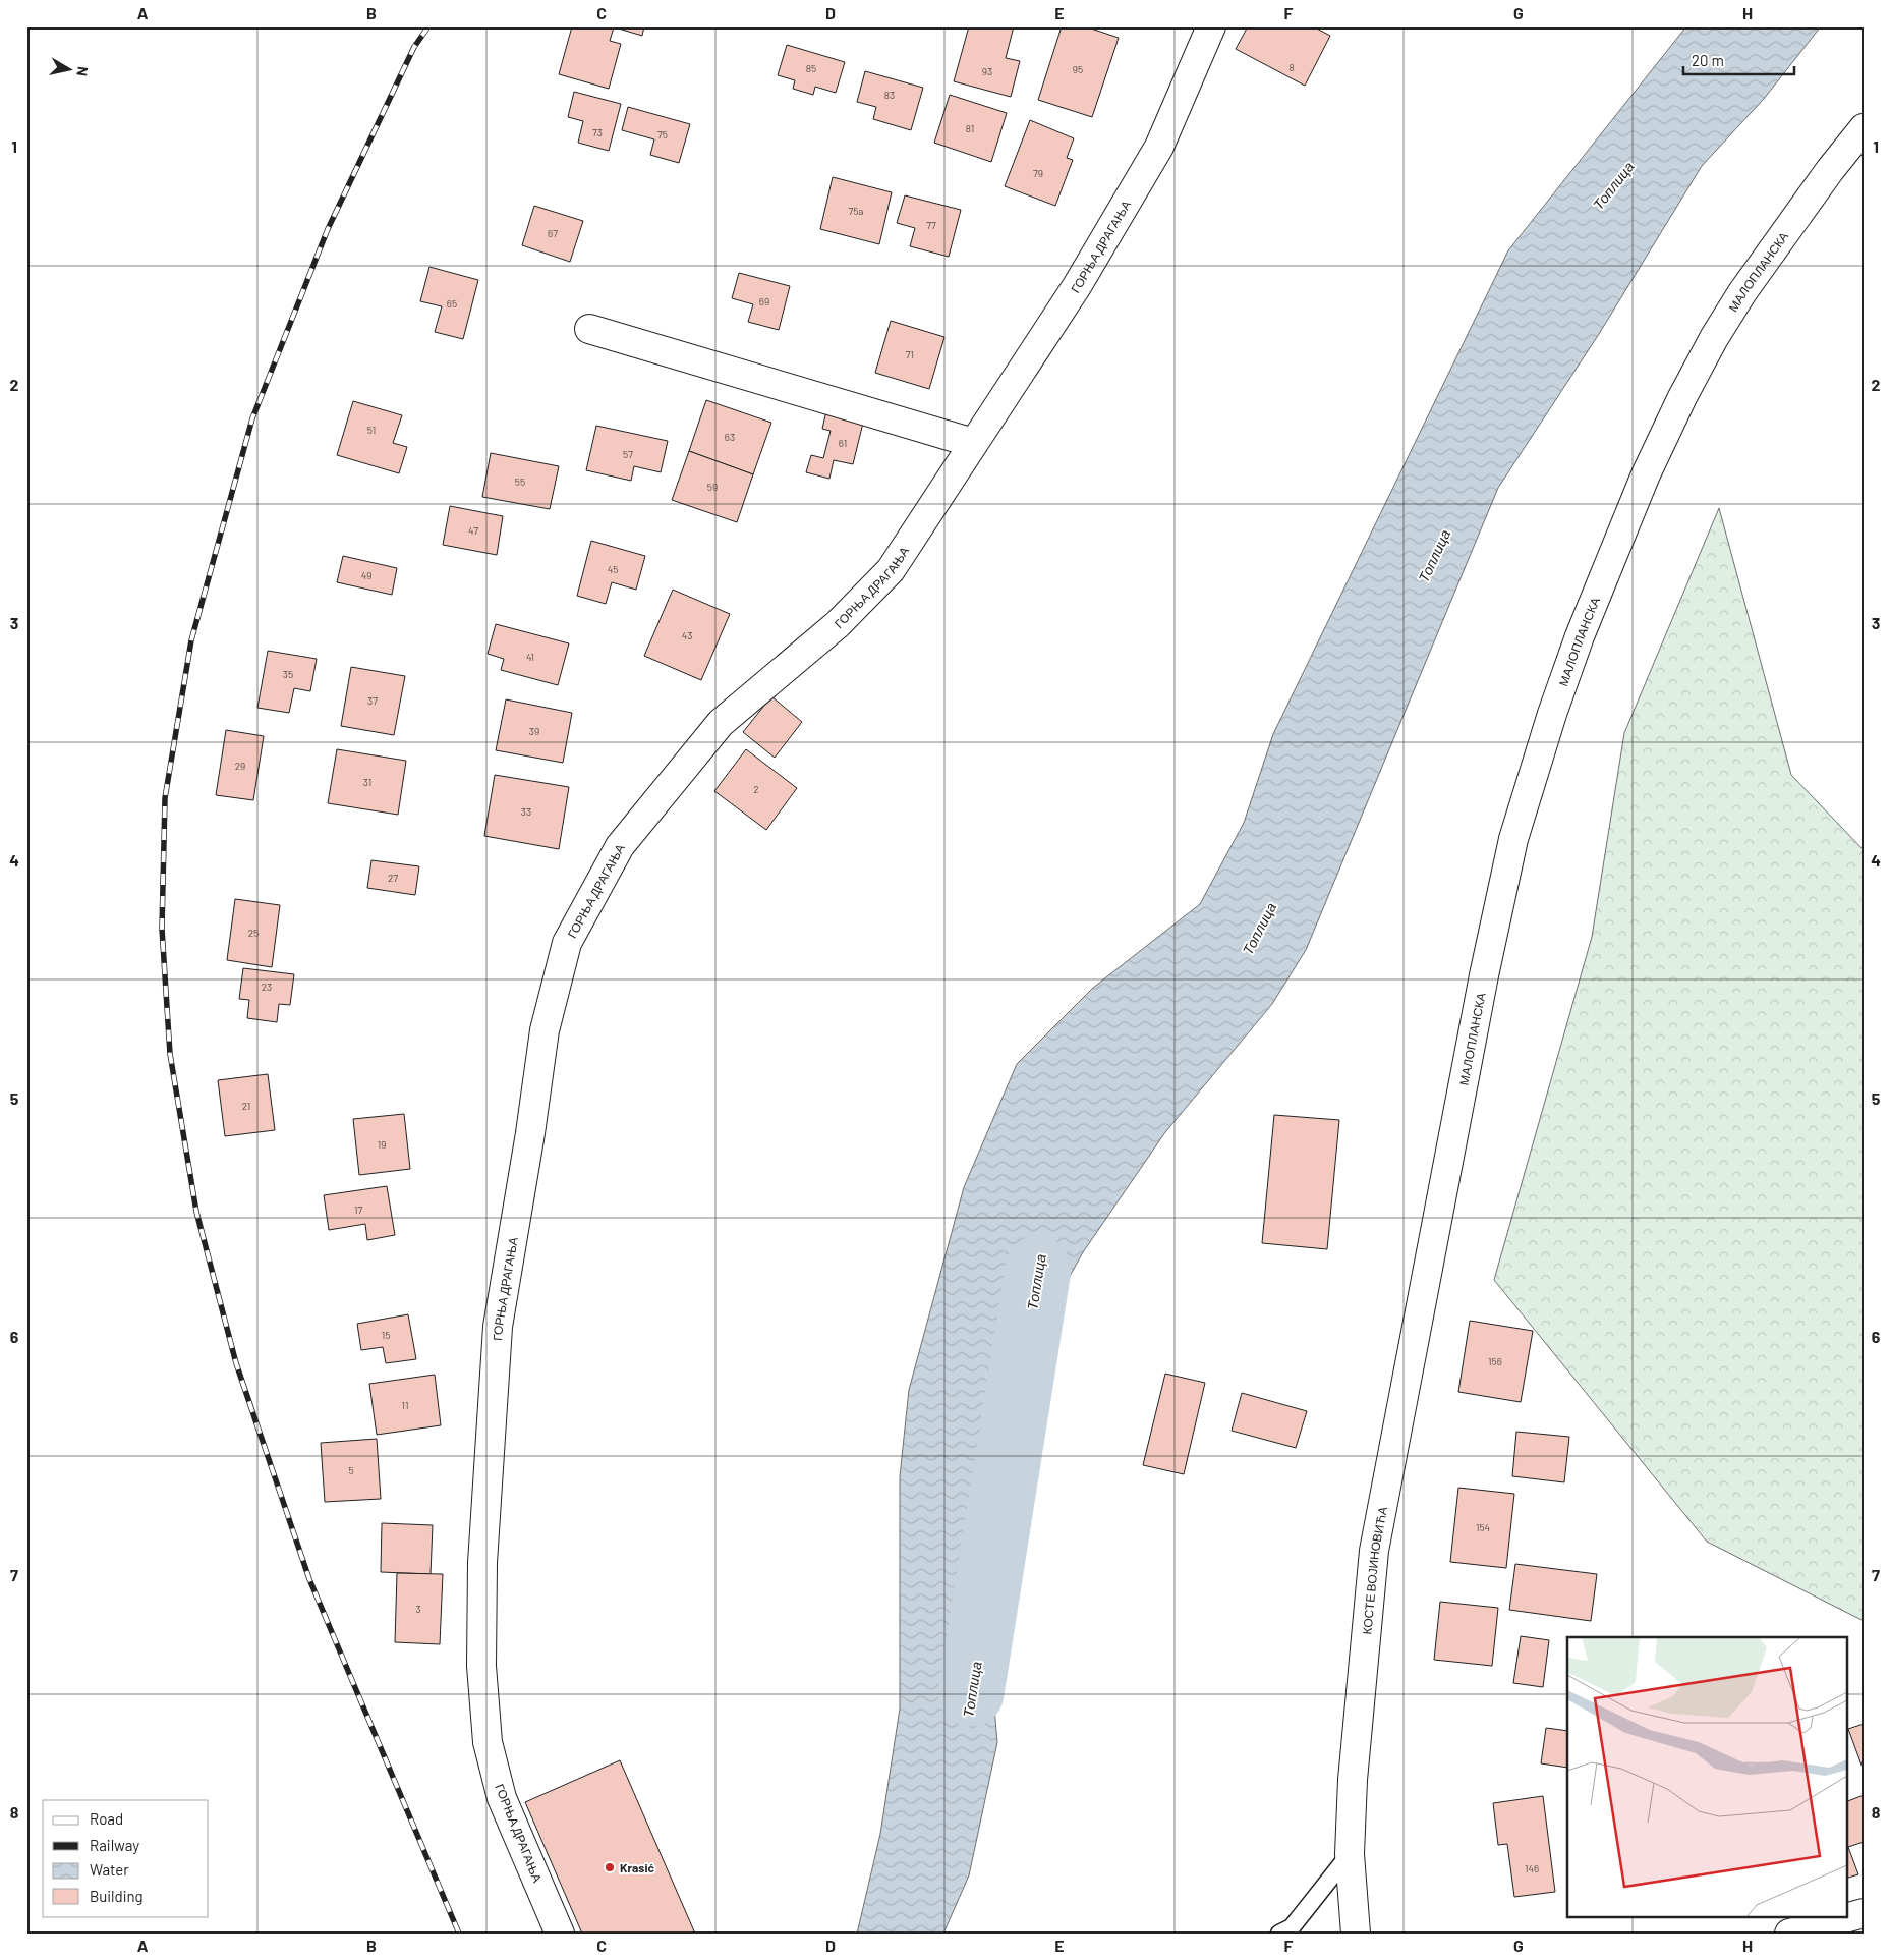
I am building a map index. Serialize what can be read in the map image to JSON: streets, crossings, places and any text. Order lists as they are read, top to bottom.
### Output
{
  "streets": {
    "street": ["ГОРЊА ДРАГАЊА", "МАЛОПЛАНСКА", "КОСТЕ ВОЈИНОВИЋА"]
  },
  "crossings": [
    ["МАЛОПЛАНСКА", "КОСТЕ ВОЈИНОВИЋА"]
  ],
  "water": ["Топлица"],
  "places": ["Krasić"],
  "house_numbers": [
    "8",
    "85",
    "95",
    "93",
    "83",
    "81",
    "73",
    "75",
    "79",
    "75a",
    "77",
    "67",
    "69",
    "65",
    "71",
    "51",
    "63",
    "61",
    "57",
    "55",
    "59",
    "47",
    "45",
    "49",
    "43",
    "41",
    "35",
    "37",
    "39",
    "29",
    "31",
    "2",
    "33",
    "27",
    "25",
    "23",
    "21",
    "19",
    "17",
    "15",
    "156",
    "11",
    "5",
    "154",
    "3",
    "146"
  ],
  "legend": [
    "Road",
    "Railway",
    "Water",
    "Building"
  ],
  "scale_bar": "20 m",
  "north": "right",
  "grid": {
    "columns": [
      "A",
      "B",
      "C",
      "D",
      "E",
      "F",
      "G",
      "H"
    ],
    "rows": [
      "1",
      "2",
      "3",
      "4",
      "5",
      "6",
      "7",
      "8"
    ]
  }
}
